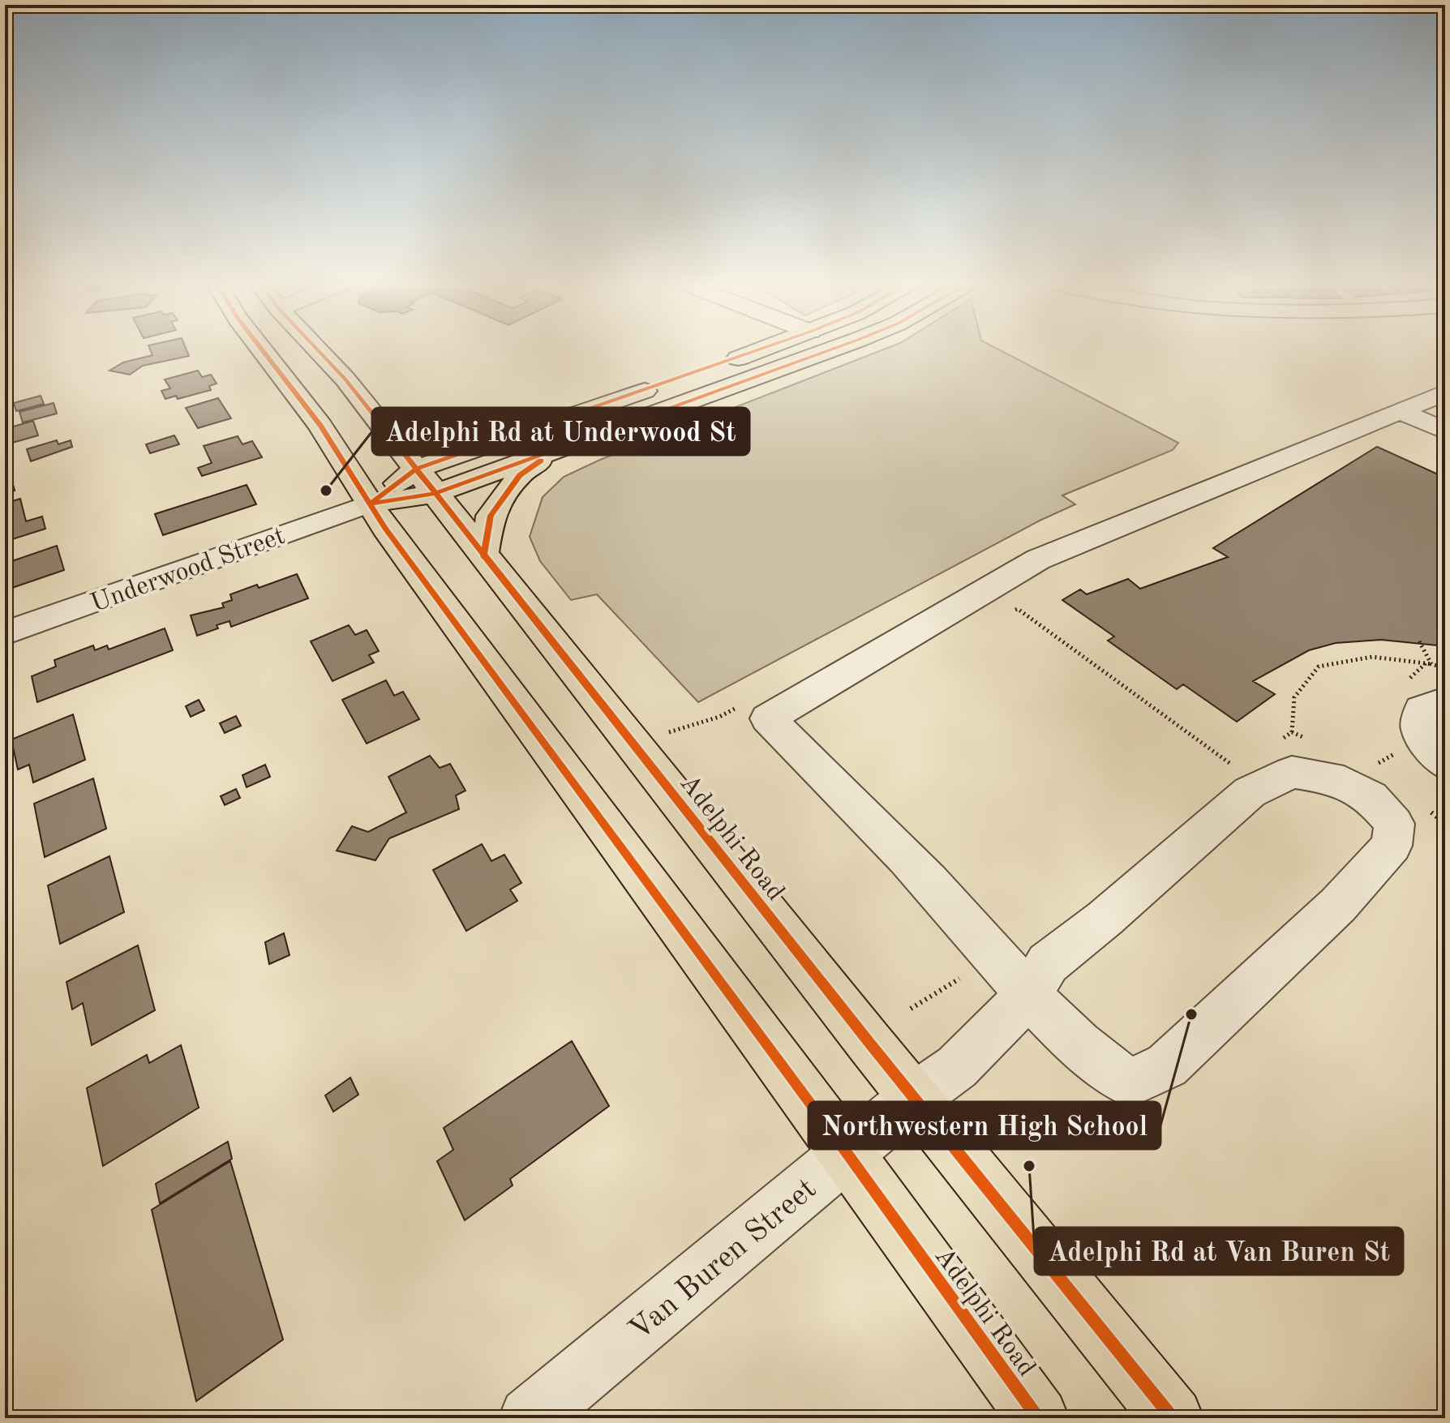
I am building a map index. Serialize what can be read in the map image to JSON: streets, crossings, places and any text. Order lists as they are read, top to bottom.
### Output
{
  "streets": {
    "main road": ["Adelphi Road"],
    "street": ["Underwood Street", "Van Buren Street"]
  },
  "crossings": [
    ["Underwood Street", "Adelphi Road"],
    ["Adelphi Road", "Van Buren Street"]
  ],
  "places": ["Adelphi Rd at Underwood St", "Northwestern High School", "Adelphi Rd at Van Buren St"]
}
